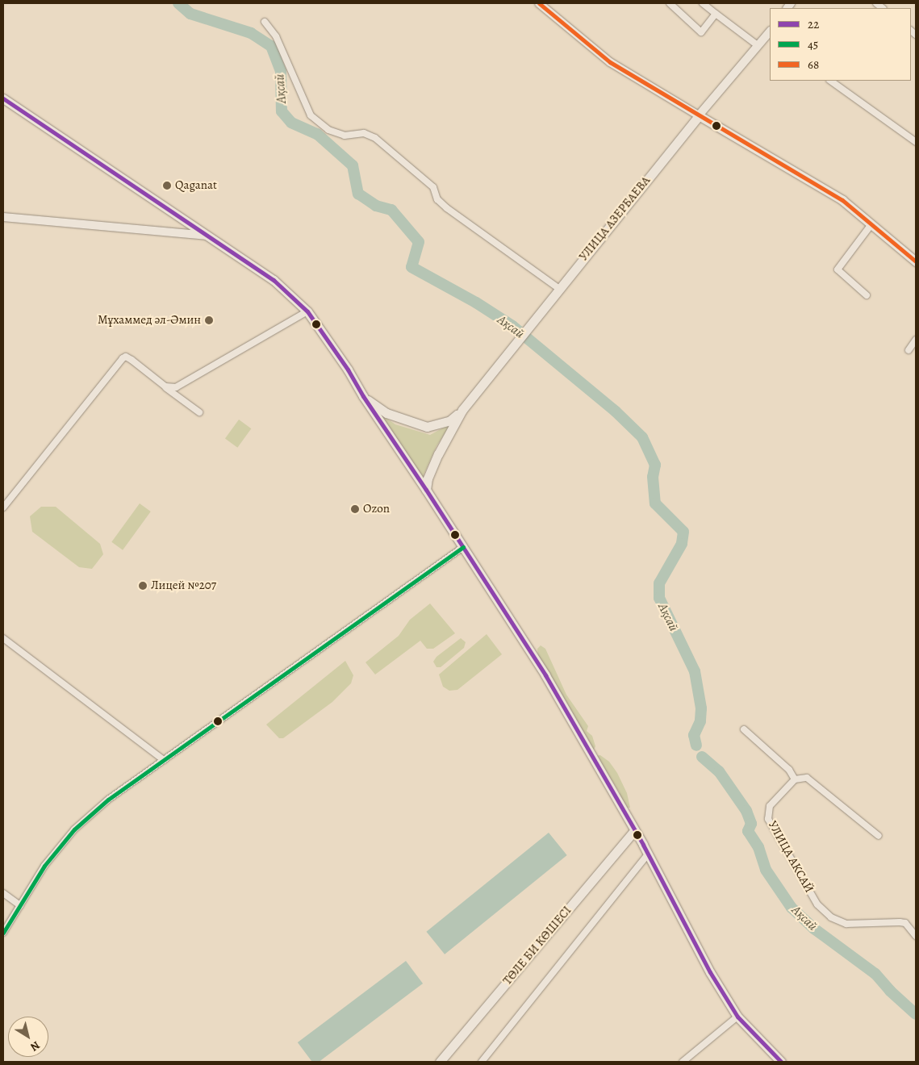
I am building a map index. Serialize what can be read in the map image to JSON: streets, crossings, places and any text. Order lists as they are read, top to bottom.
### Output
{
  "streets": {
    "main road": ["УЛИЦА АЗЕРБАЕВА", "ТӨЛЕ БИ КӨШЕСІ"],
    "street": ["УЛИЦА АКСАЙ"]
  },
  "water": ["Ақсай"],
  "places": [
    "Qaganat",
    "Мұхаммед әл-Әмин",
    "Ozon",
    "Лицей №207"
  ],
  "lines": ["transit line 68", "transit line 22", "transit line 45"],
  "legend": ["22", "45", "68"],
  "north": "bottom right"
}
